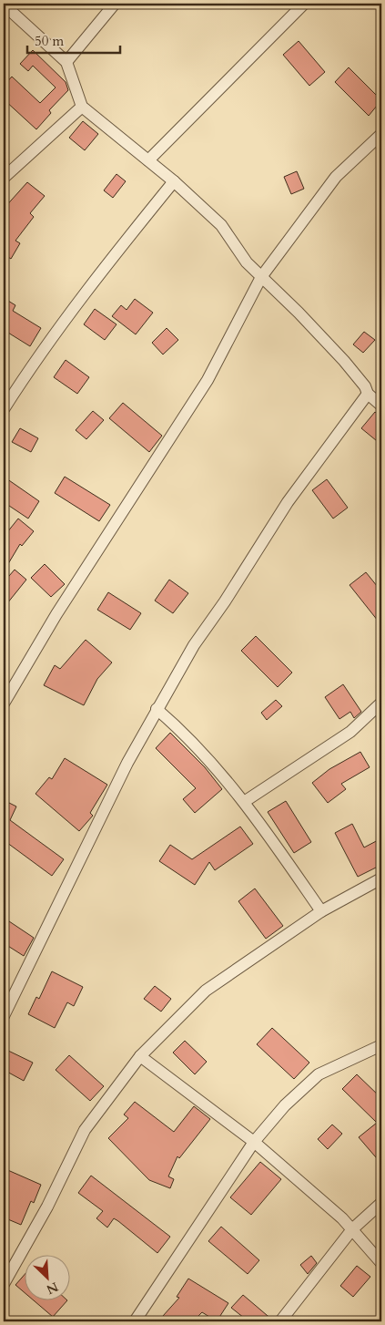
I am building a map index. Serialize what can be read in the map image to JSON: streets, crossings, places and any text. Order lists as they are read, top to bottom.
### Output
{
  "scale_bar": "50 m",
  "north": "bottom right"
}
